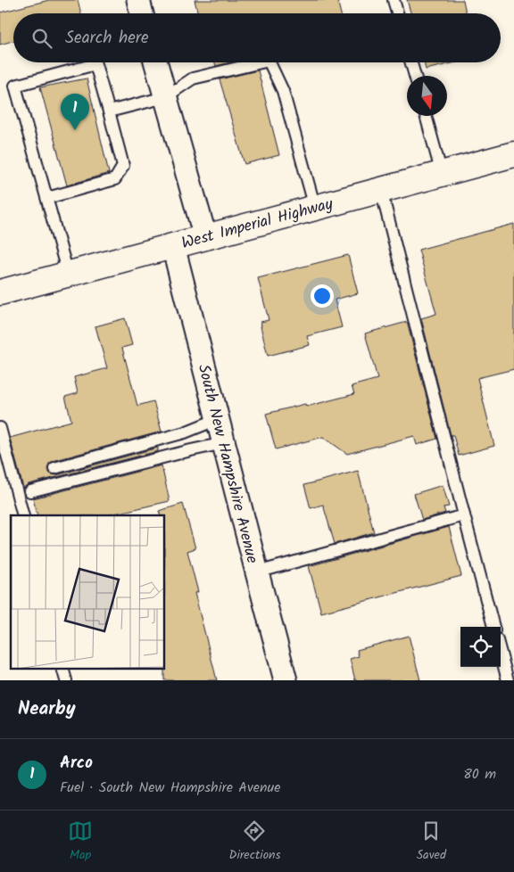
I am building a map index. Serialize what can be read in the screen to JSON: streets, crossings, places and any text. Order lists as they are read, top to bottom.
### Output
{
  "streets": {
    "main road": ["West Imperial Highway"],
    "street": ["South New Hampshire Avenue"]
  },
  "crossings": [
    ["West Imperial Highway", "South New Hampshire Avenue"]
  ],
  "north": "bottom",
  "page": {
    "search": "Search here",
    "pins": "1",
    "heading": "Nearby",
    "list": [
      {
        "mark": "1",
        "name": "Arco",
        "note": "Fuel · South New Hampshire Avenue",
        "value": "80 m"
      }
    ],
    "nav": ["Map", "Directions", "Saved"]
  }
}
